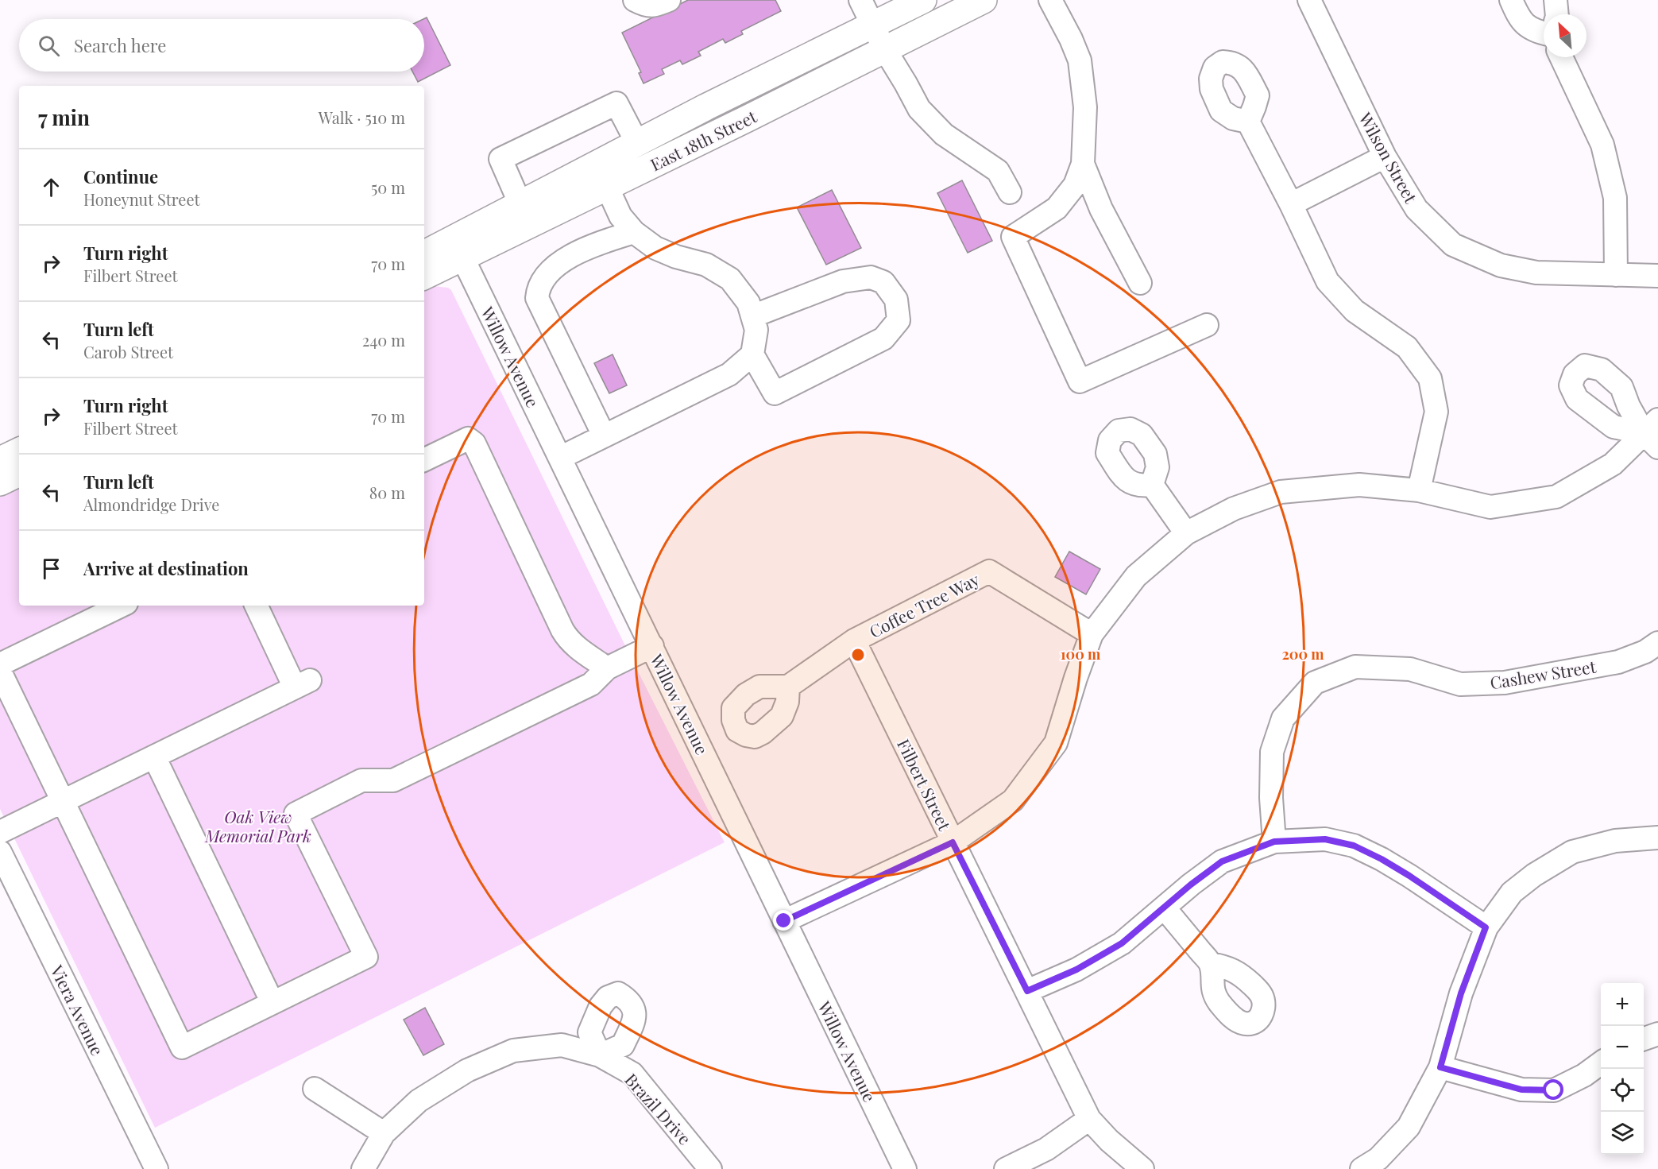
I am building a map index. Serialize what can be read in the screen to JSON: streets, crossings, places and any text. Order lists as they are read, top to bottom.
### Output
{
  "streets": {
    "main road": ["East 18th Street"],
    "street": [
      "Wilson Street",
      "Willow Avenue",
      "Coffee Tree Way",
      "Cashew Street",
      "Filbert Street",
      "Viera Avenue",
      "Brazil Drive"
    ]
  },
  "crossings": [
    ["East 18th Street", "Willow Avenue"],
    ["Coffee Tree Way", "Filbert Street"]
  ],
  "parks": ["Oak View Memorial Park"],
  "north": "top left",
  "page": {
    "search": "Search here",
    "heading": ["7 min", "Walk · 510 m"],
    "list": [
      ["Continue", "Honeynut Street", "50 m"],
      ["Turn right", "Filbert Street", "70 m"],
      ["Turn left", "Carob Street", "240 m"],
      ["Turn right", "Filbert Street", "70 m"],
      ["Turn left", "Almondridge Drive", "80 m"],
      "Arrive at destination"
    ],
    "map_buttons": ["+", "−"]
  },
  "rings": ["100 m", "200 m"]
}
